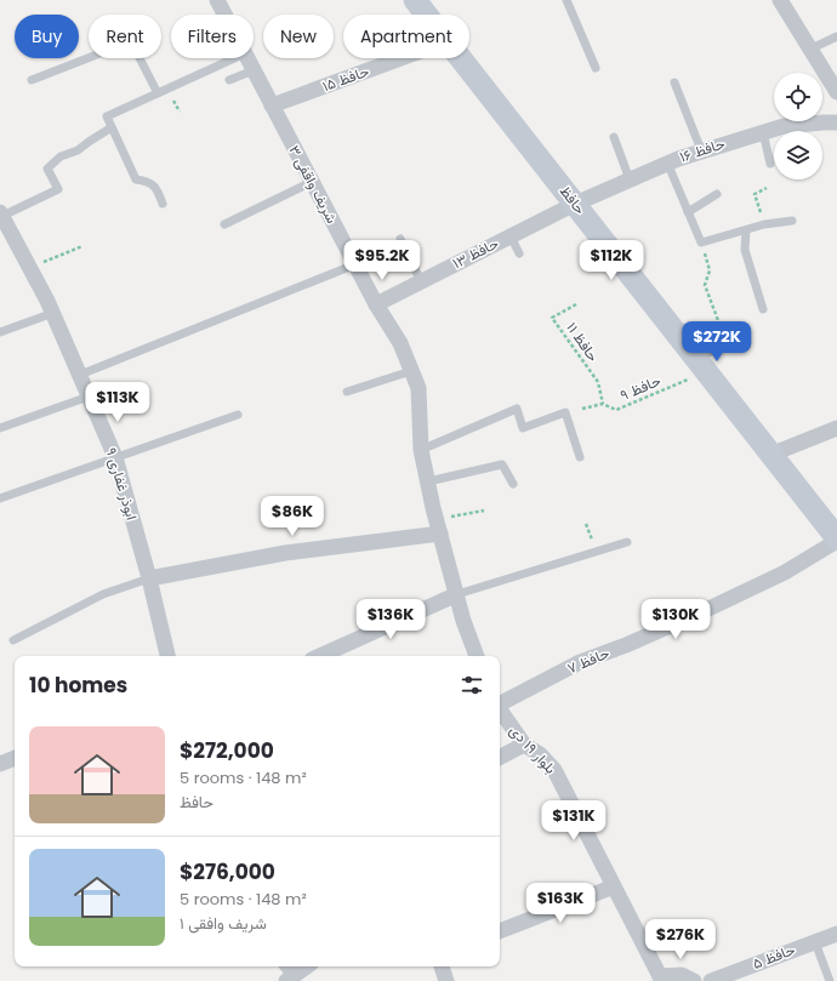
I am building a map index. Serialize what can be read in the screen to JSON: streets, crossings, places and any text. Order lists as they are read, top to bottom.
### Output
{
  "streets": {
    "main road": ["حافظ"],
    "street": [
      "حافظ ۱۵",
      "حافظ ۱۶",
      "شریف واقفی ۳",
      "حافظ ۱۳",
      "ابوذر غفاری ۹",
      "حافظ ۷",
      "بلوار ۱۹ دی",
      "حافظ ۵"
    ],
    "path": ["حافظ ۱۱", "حافظ ۹"]
  },
  "crossings": [
    ["حافظ ۱۵", "شریف واقفی ۳"],
    ["حافظ ۱۶", "حافظ"],
    ["حافظ ۱۶", "حافظ ۱۳"],
    ["شریف واقفی ۳", "حافظ ۱۳"],
    ["حافظ", "حافظ ۱۳"],
    ["حافظ", "حافظ ۹"],
    ["حافظ", "حافظ ۷"],
    ["حافظ ۱۱", "حافظ ۹"]
  ],
  "page": {
    "chip": [
      "Buy",
      "Rent",
      "Filters",
      "New",
      "Apartment"
    ],
    "price": [
      "$95.2K",
      "$112K",
      "$272K",
      "$113K",
      "$86K",
      "$136K",
      "$130K",
      "$131K",
      "$163K",
      "$276K"
    ],
    "heading": "10 homes",
    "list": [
      {
        "name": "$272,000",
        "note": "5 rooms · 148 m² · حافظ"
      },
      {
        "name": "$276,000",
        "note": "5 rooms · 148 m² · شریف وافقی ۱"
      }
    ]
  }
}
